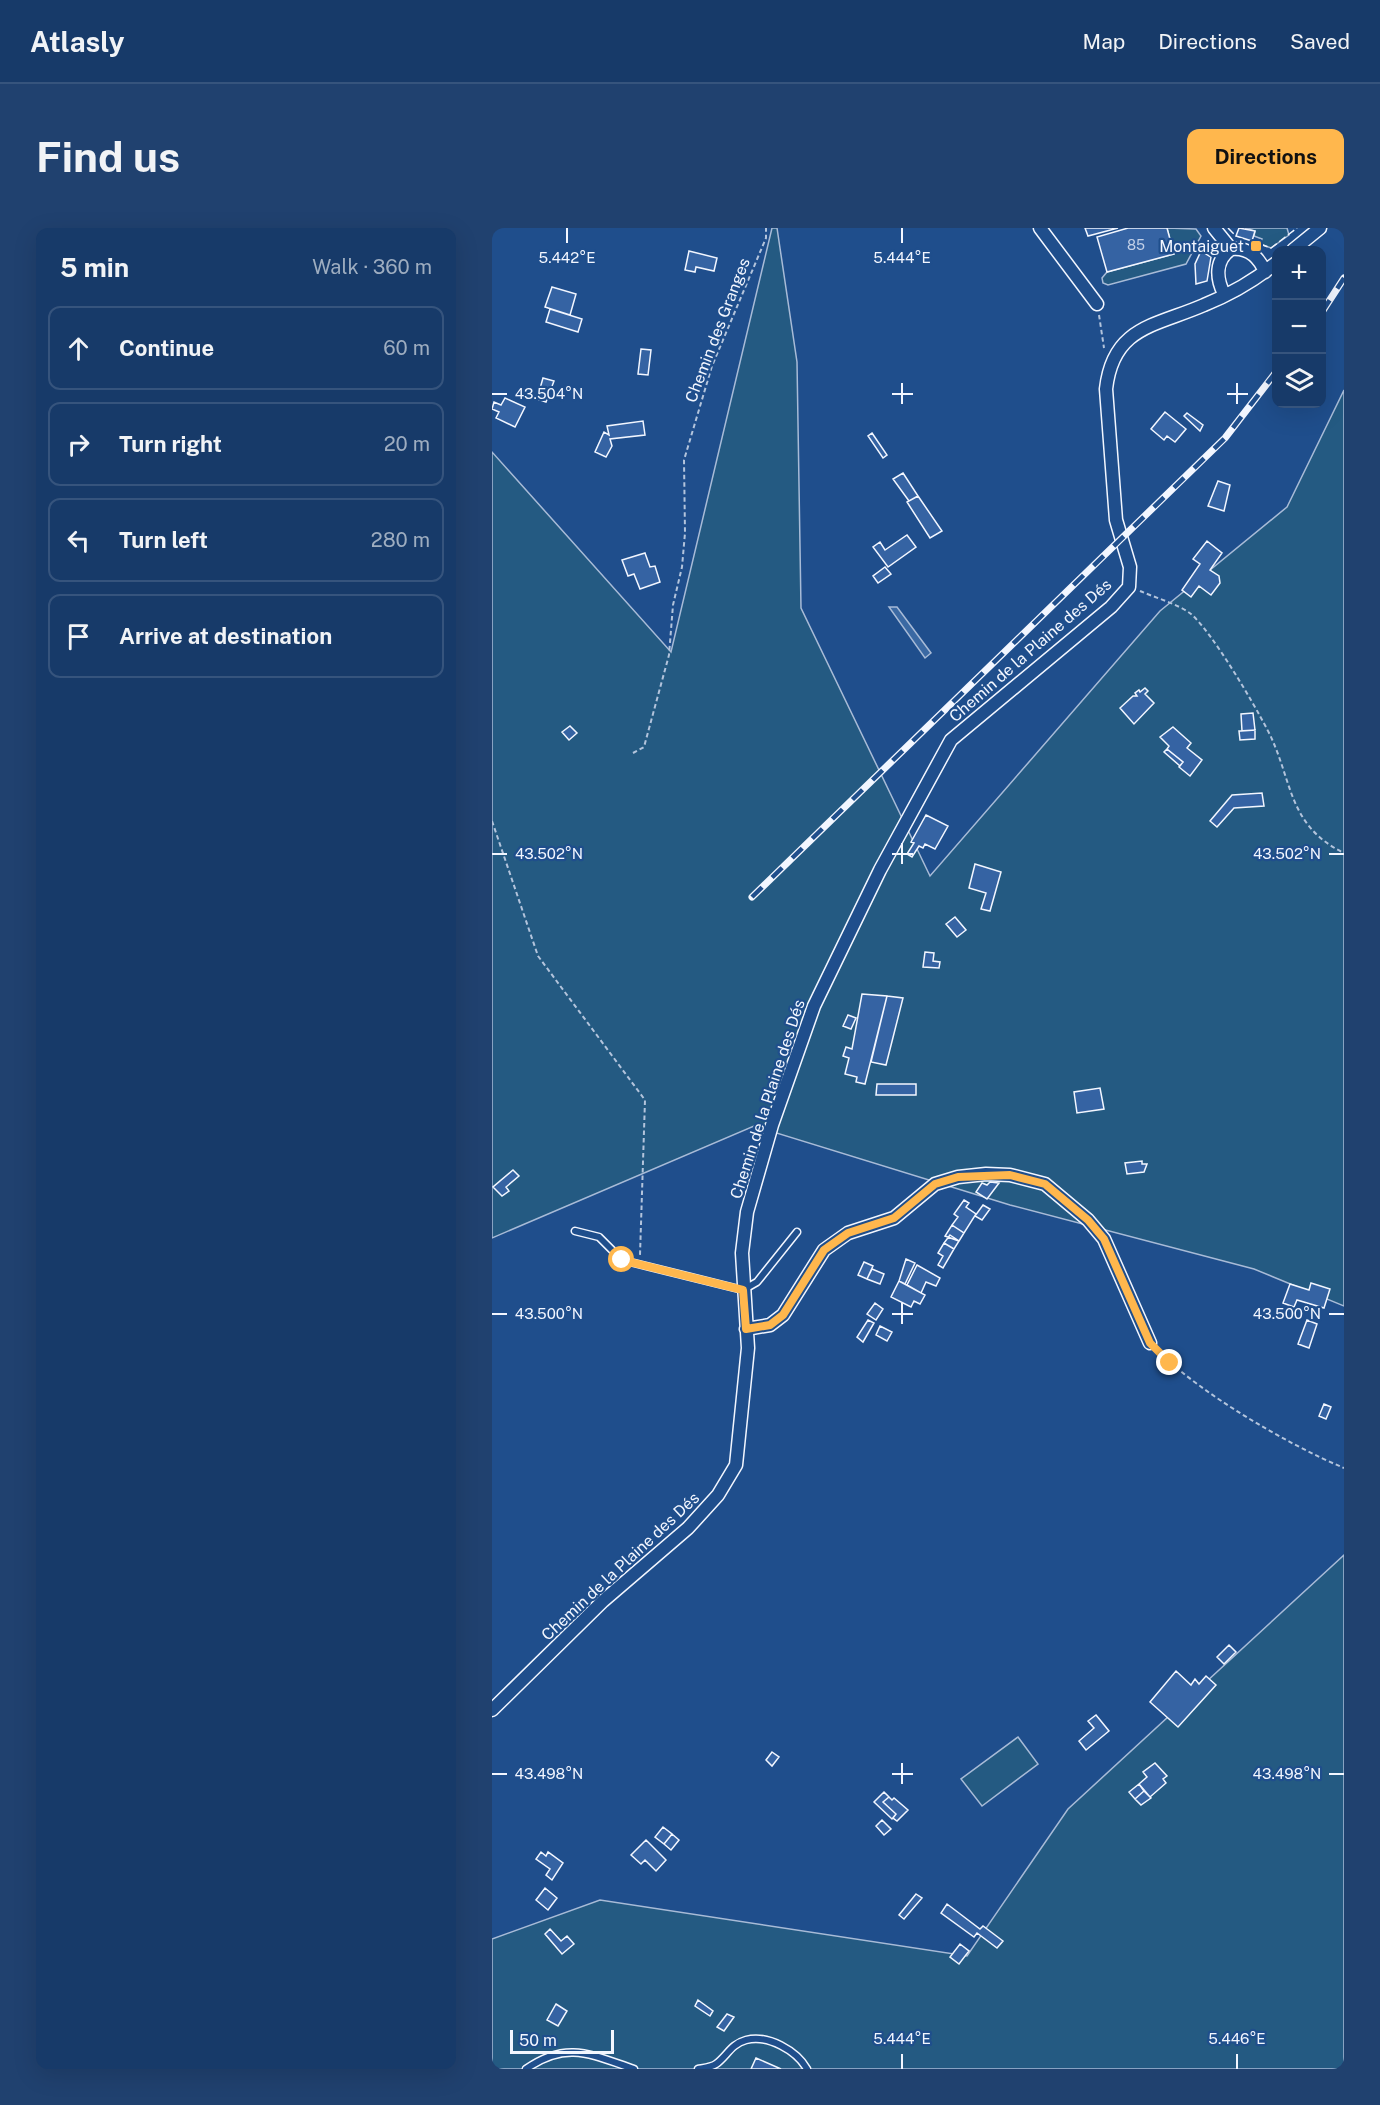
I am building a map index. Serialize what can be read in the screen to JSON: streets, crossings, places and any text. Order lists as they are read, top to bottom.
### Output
{
  "streets": {
    "street": ["Chemin de la Plaine des Dés"],
    "path": ["Chemin des Granges"]
  },
  "places": {
    "transit": ["Montaiguet"]
  },
  "house_numbers": ["85"],
  "scale_bar": "50 m",
  "page": {
    "header": "Atlasly",
    "nav": ["Map", "Directions", "Saved"],
    "buttons": "Directions",
    "title": "Find us",
    "heading": ["5 min", "Walk · 360 m"],
    "map_buttons": ["+", "−"],
    "list": [
      ["Continue", "60 m"],
      ["Turn right", "20 m"],
      ["Turn left", "280 m"],
      "Arrive at destination"
    ],
    "scale": "50 m"
  },
  "coordinates": [
    "5.442°E",
    "5.444°E",
    "43.504°N",
    "43.502°N",
    "43.500°N",
    "43.498°N",
    "5.446°E"
  ]
}
